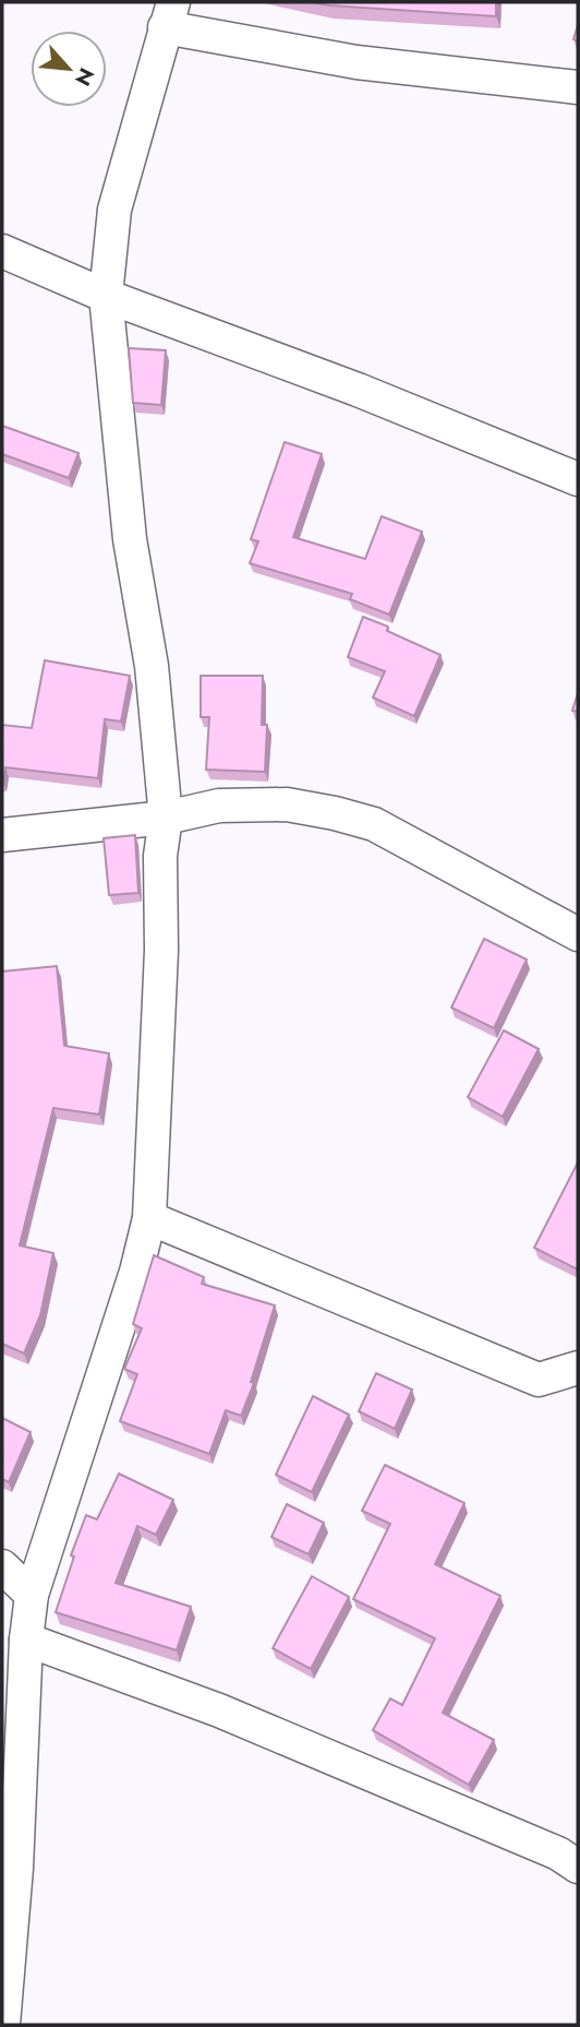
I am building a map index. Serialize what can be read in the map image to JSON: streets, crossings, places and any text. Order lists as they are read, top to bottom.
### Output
{
  "north": "bottom right"
}
